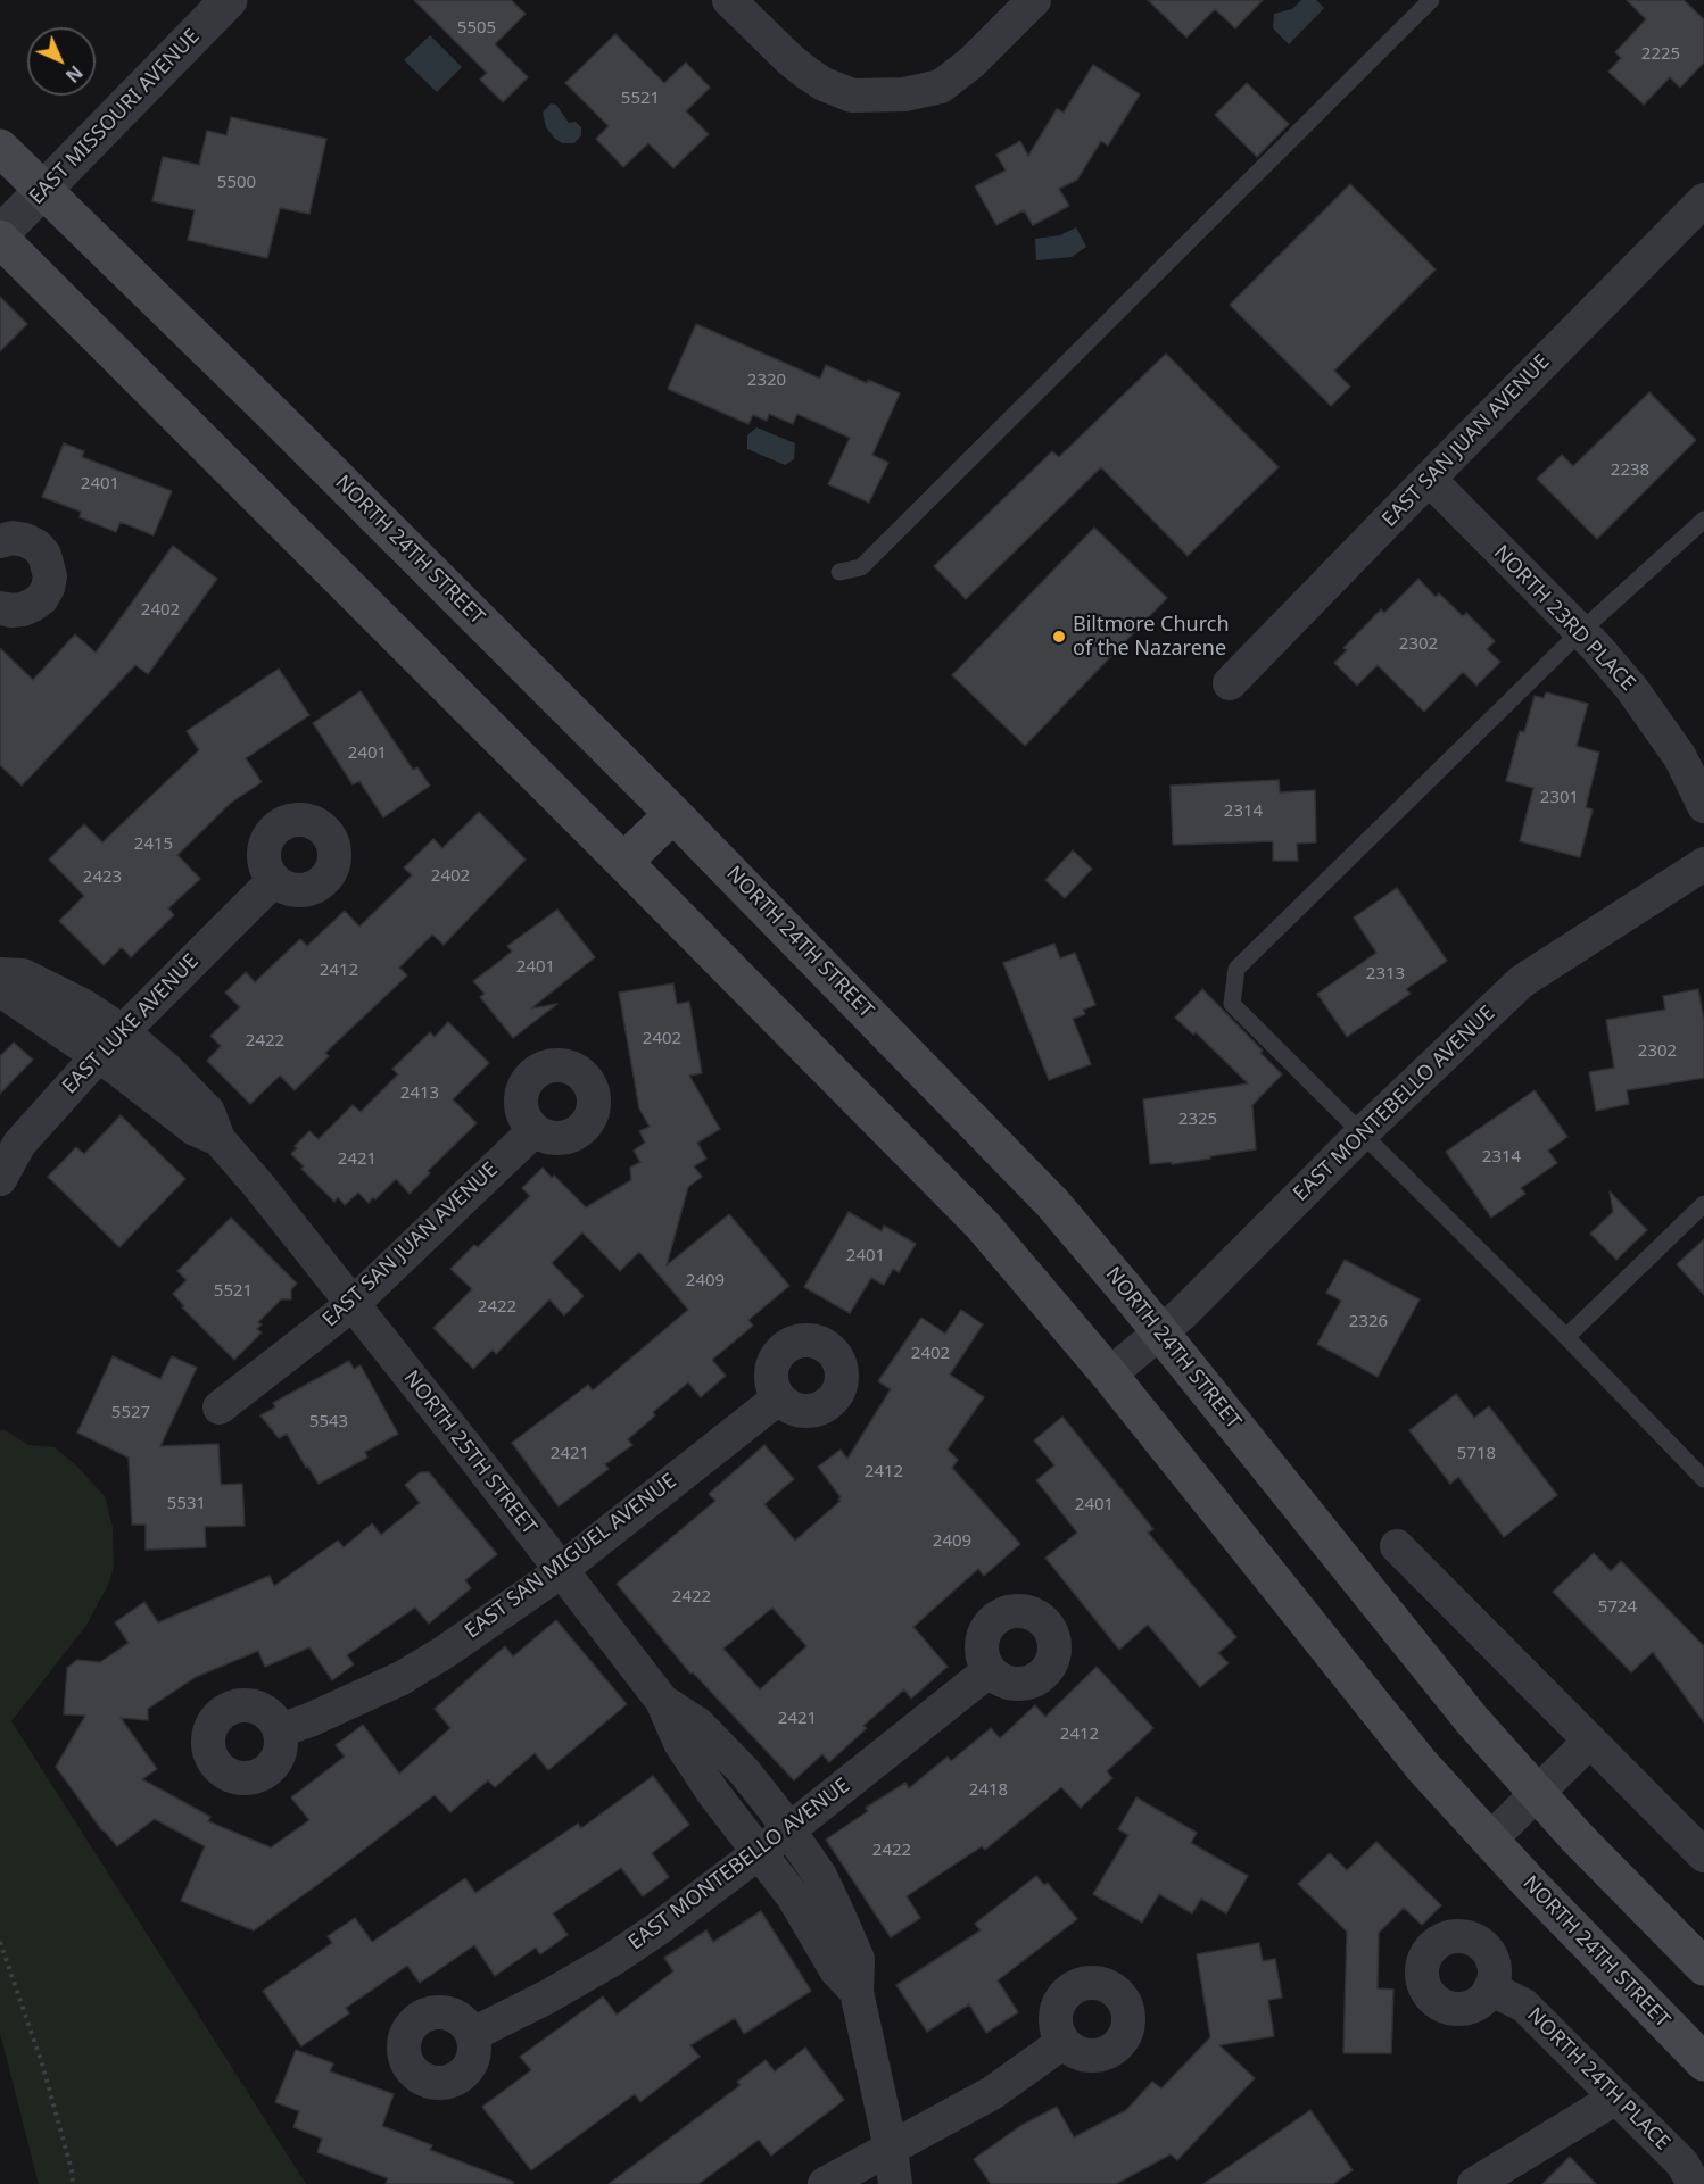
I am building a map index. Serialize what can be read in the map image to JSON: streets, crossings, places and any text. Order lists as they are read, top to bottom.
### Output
{
  "streets": {
    "main road": ["NORTH 24TH STREET"],
    "street": [
      "EAST MISSOURI AVENUE",
      "EAST SAN JUAN AVENUE",
      "NORTH 23RD PLACE",
      "EAST LUKE AVENUE",
      "EAST MONTEBELLO AVENUE",
      "NORTH 25TH STREET",
      "EAST SAN MIGUEL AVENUE",
      "NORTH 24TH PLACE"
    ]
  },
  "crossings": [
    ["EAST MISSOURI AVENUE", "NORTH 24TH STREET"],
    ["EAST SAN JUAN AVENUE", "NORTH 23RD PLACE"],
    ["EAST SAN JUAN AVENUE", "NORTH 25TH STREET"],
    ["NORTH 24TH STREET", "EAST MONTEBELLO AVENUE"],
    ["EAST MONTEBELLO AVENUE", "NORTH 25TH STREET"],
    ["NORTH 25TH STREET", "EAST SAN MIGUEL AVENUE"]
  ],
  "places": ["Biltmore Church of the Nazarene"],
  "house_numbers": [
    "5505",
    "2225",
    "5521",
    "5500",
    "2320",
    "2238",
    "2401",
    "2402",
    "2302",
    "2401",
    "2301",
    "2314",
    "2415",
    "2402",
    "2423",
    "2401",
    "2412",
    "2313",
    "2402",
    "2422",
    "2302",
    "2413",
    "2325",
    "2314",
    "2421",
    "2401",
    "2409",
    "5521",
    "2422",
    "2326",
    "2402",
    "5527",
    "5543",
    "2421",
    "5718",
    "2412",
    "5531",
    "2401",
    "2409",
    "2422",
    "5724",
    "2421",
    "2412",
    "2418",
    "2422"
  ],
  "north": "bottom right"
}
